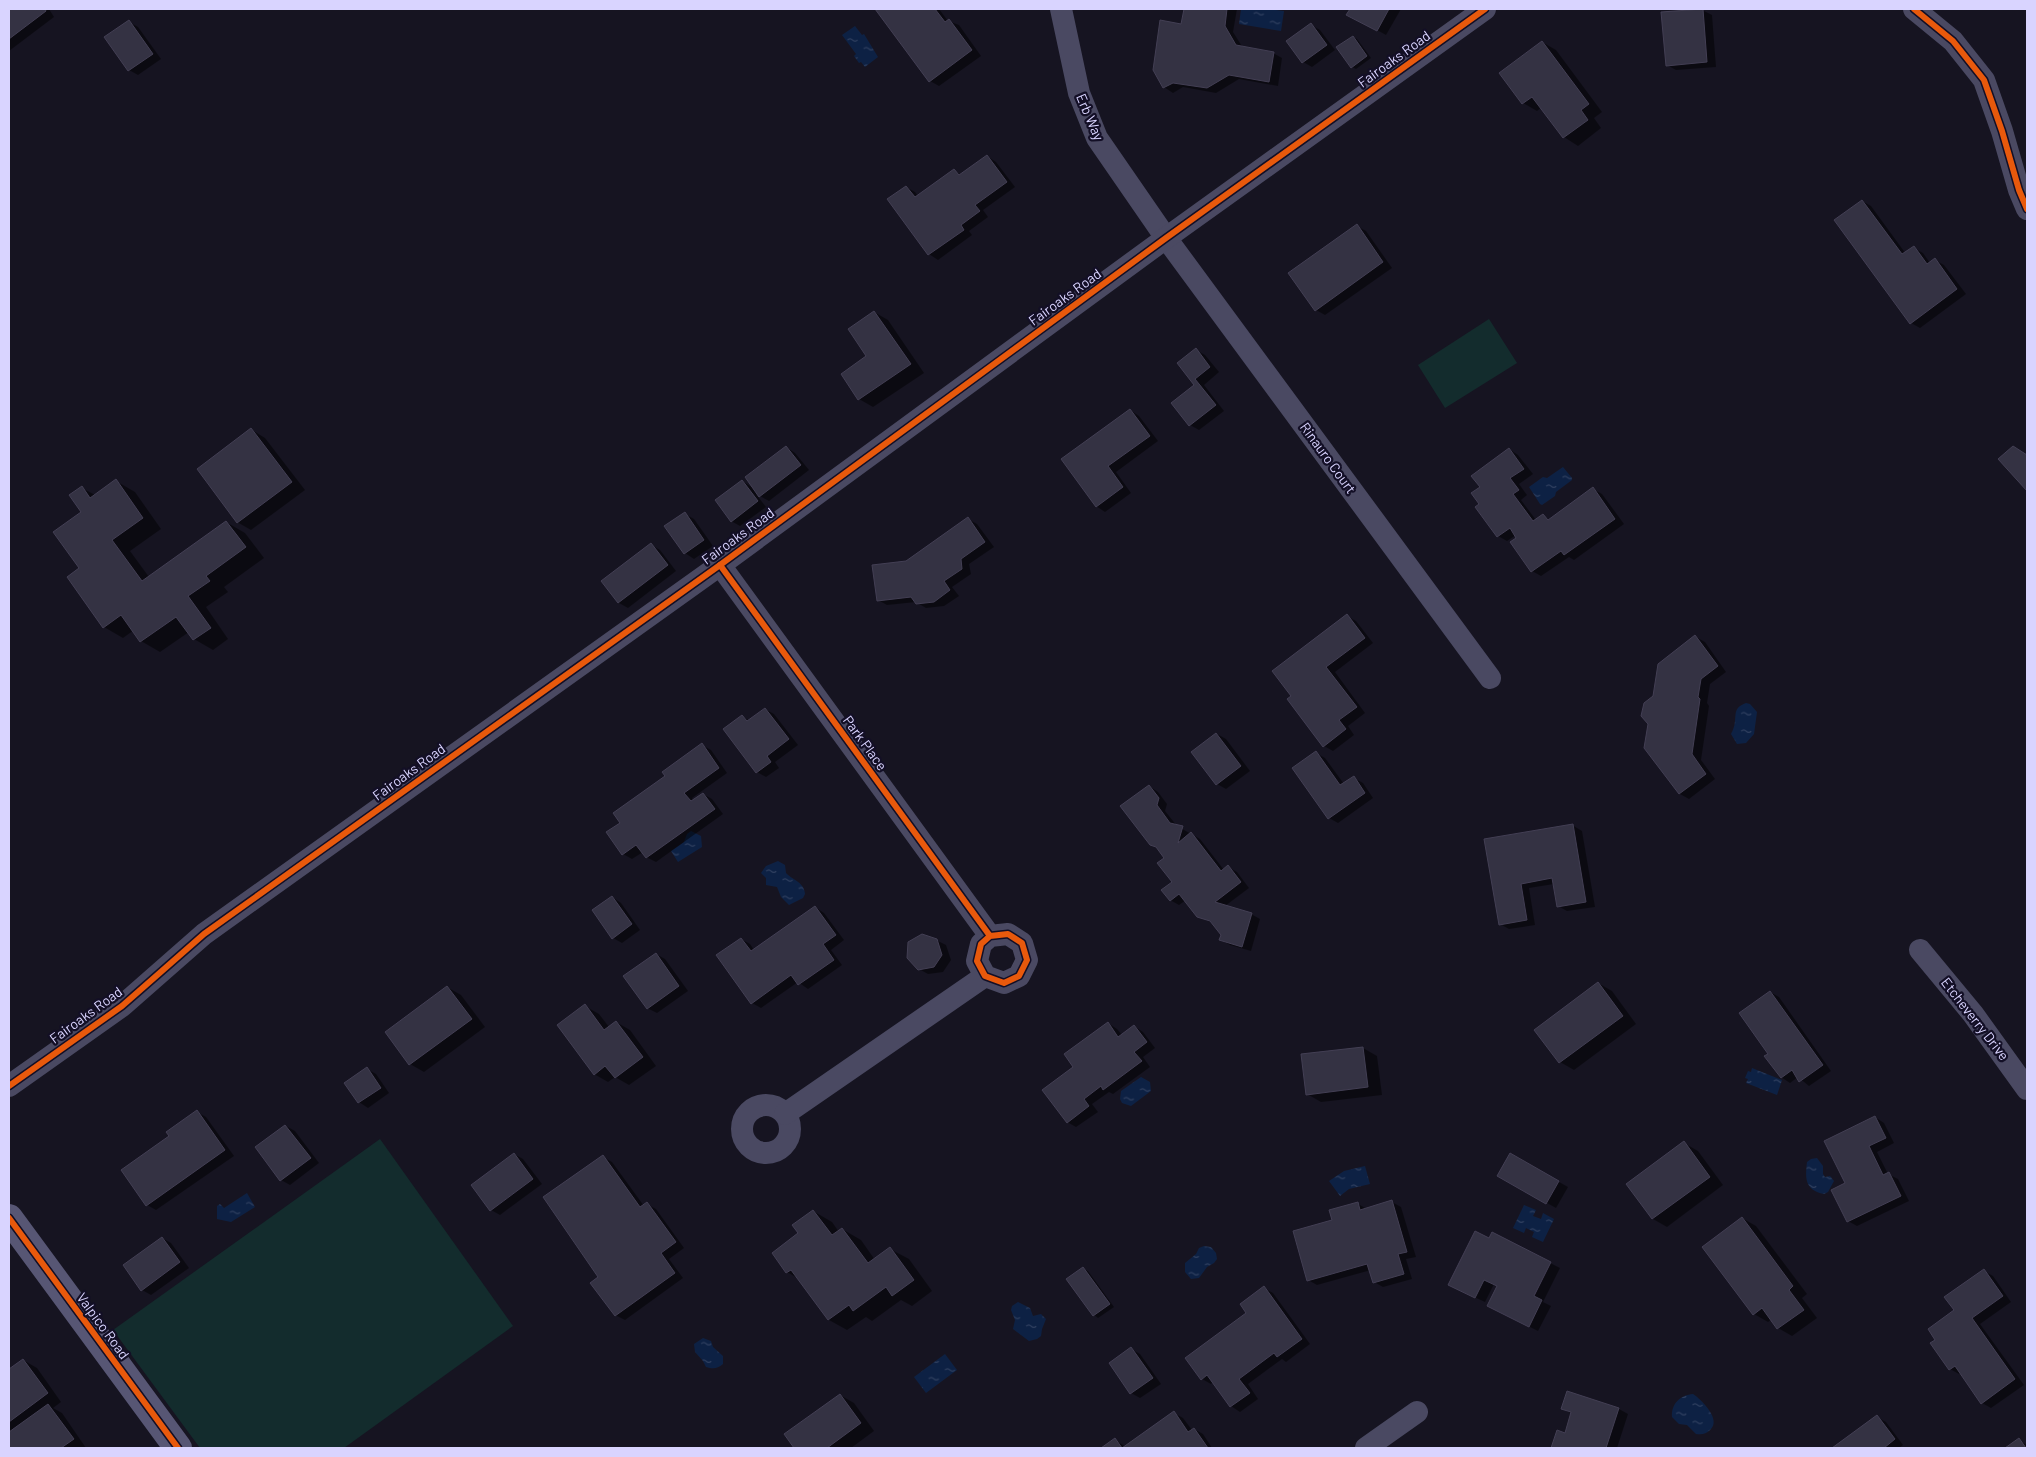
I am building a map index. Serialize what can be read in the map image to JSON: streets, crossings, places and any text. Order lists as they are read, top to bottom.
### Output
{
  "streets": {
    "street": [
      "Fairoaks Road",
      "Erb Way",
      "Rinauro Court",
      "Park Place",
      "Etcheverry Drive",
      "Valpico Road"
    ]
  },
  "crossings": [
    ["Fairoaks Road", "Erb Way"],
    ["Fairoaks Road", "Rinauro Court"],
    ["Fairoaks Road", "Park Place"],
    ["Erb Way", "Rinauro Court"]
  ]
}
